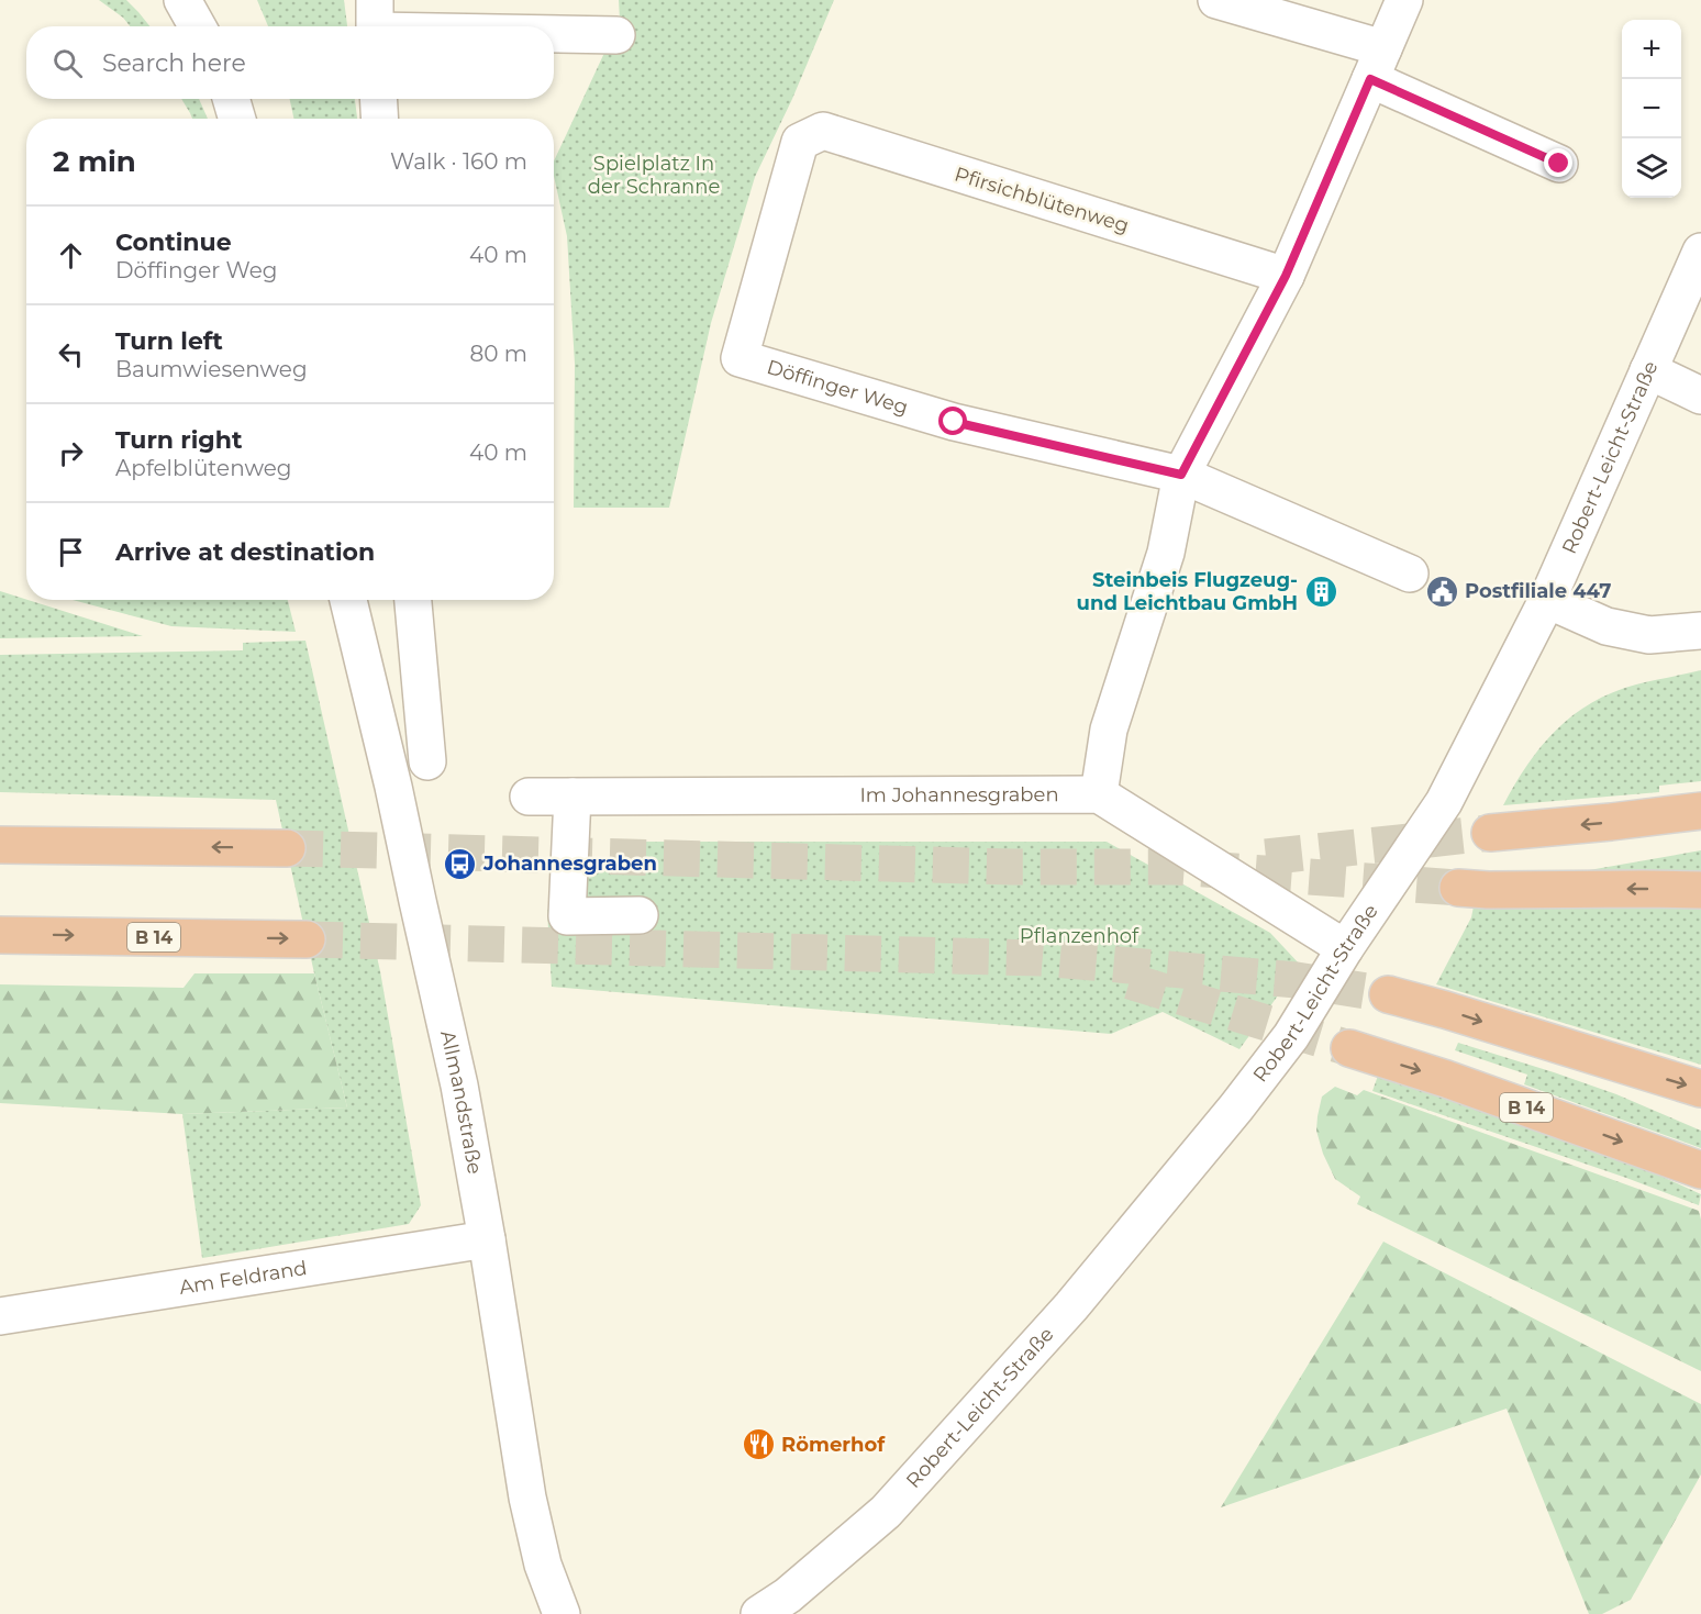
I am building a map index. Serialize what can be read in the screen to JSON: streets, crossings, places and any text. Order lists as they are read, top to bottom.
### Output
{
  "streets": {
    "highway": ["B 14"],
    "street": [
      "Pfirsichblütenweg",
      "Döffinger Weg",
      "Robert-Leicht-Straße",
      "Im Johannesgraben",
      "Allmandstraße",
      "Am Feldrand"
    ]
  },
  "crossings": [
    ["Pfirsichblütenweg", "Döffinger Weg"],
    ["Allmandstraße", "Am Feldrand"]
  ],
  "parks": ["Spielplatz In der Schranne", "Pflanzenhof"],
  "places": {
    "building": ["Steinbeis Flugzeug- und Leichtbau GmbH"],
    "public building": ["Postfiliale 447"],
    "bus stop": ["Johannesgraben"],
    "restaurant": ["Römerhof"]
  },
  "page": {
    "map_buttons": ["+", "−"],
    "search": "Search here",
    "heading": ["2 min", "Walk · 160 m"],
    "list": [
      ["Continue", "Döffinger Weg", "40 m"],
      ["Turn left", "Baumwiesenweg", "80 m"],
      ["Turn right", "Apfelblütenweg", "40 m"],
      "Arrive at destination"
    ]
  }
}
